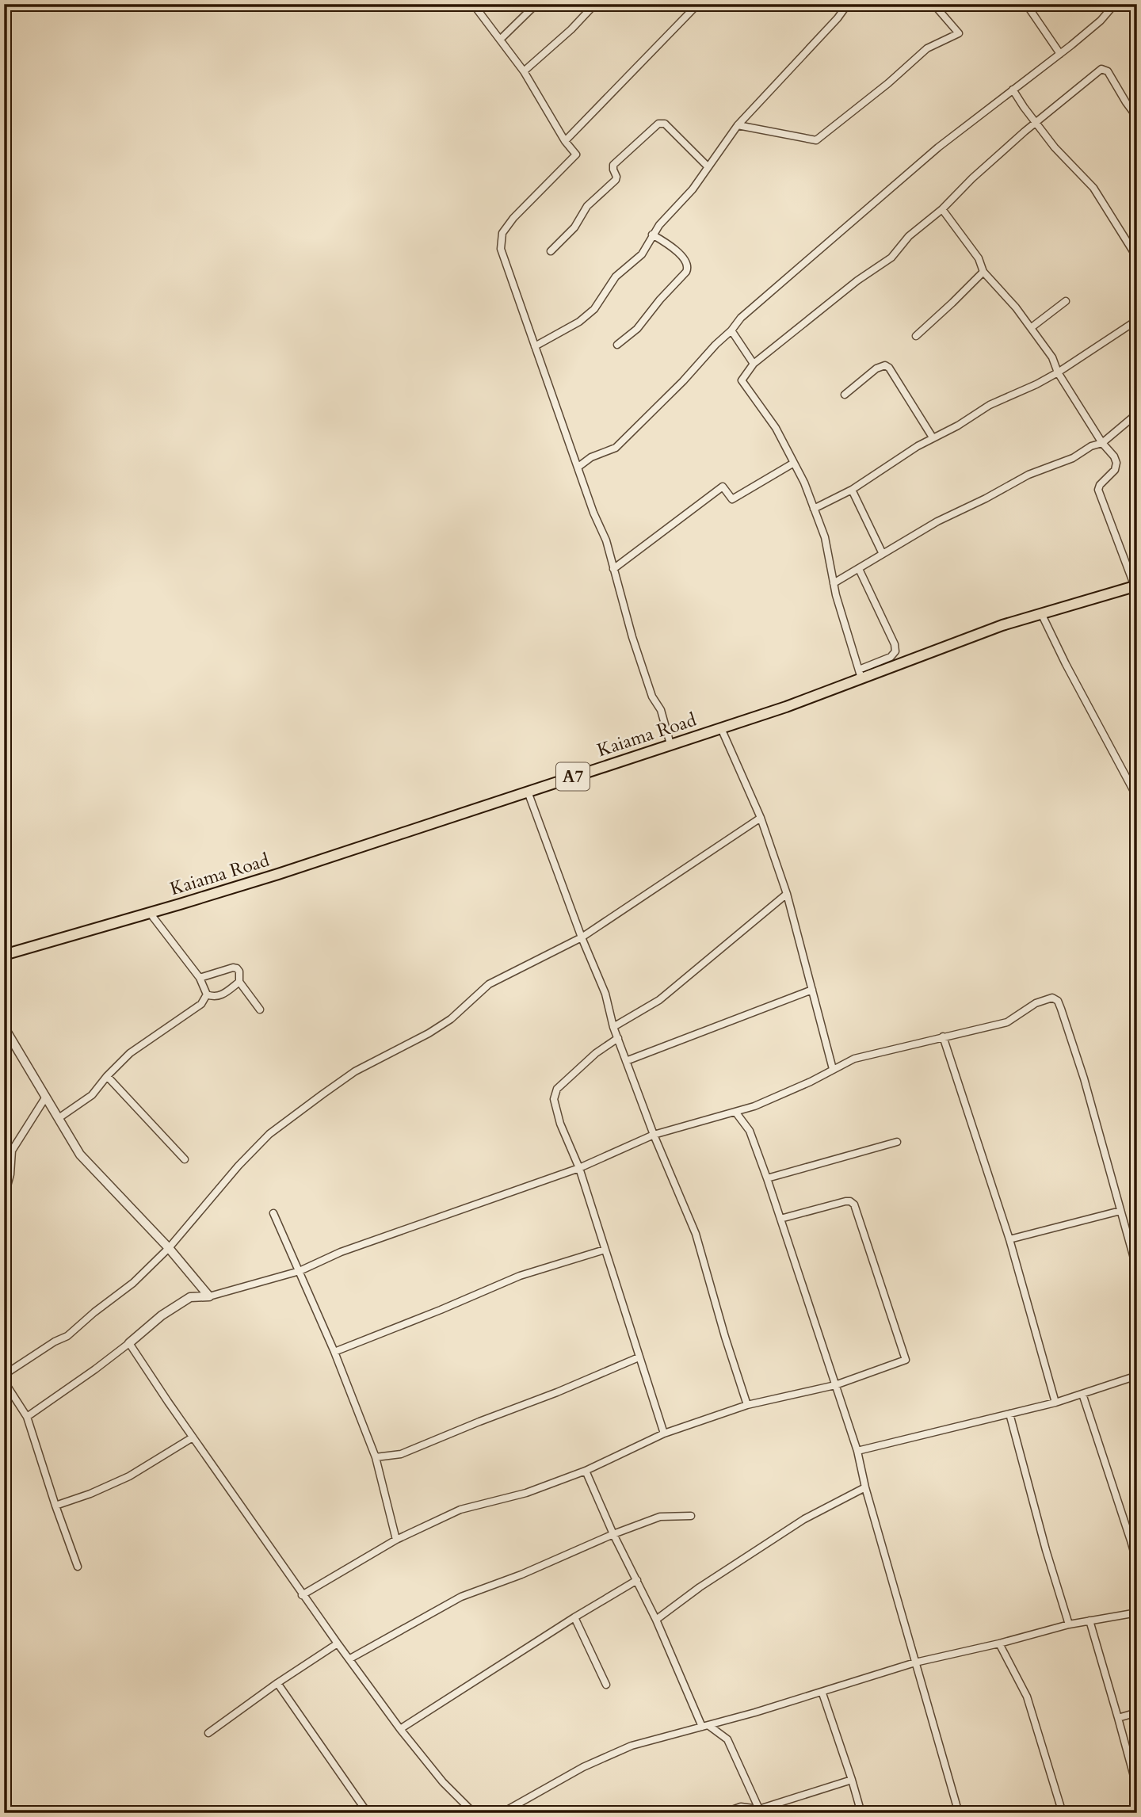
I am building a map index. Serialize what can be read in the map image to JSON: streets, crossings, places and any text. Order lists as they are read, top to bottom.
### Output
{
  "streets": {
    "highway": ["Kaiama Road", "A7"]
  }
}
